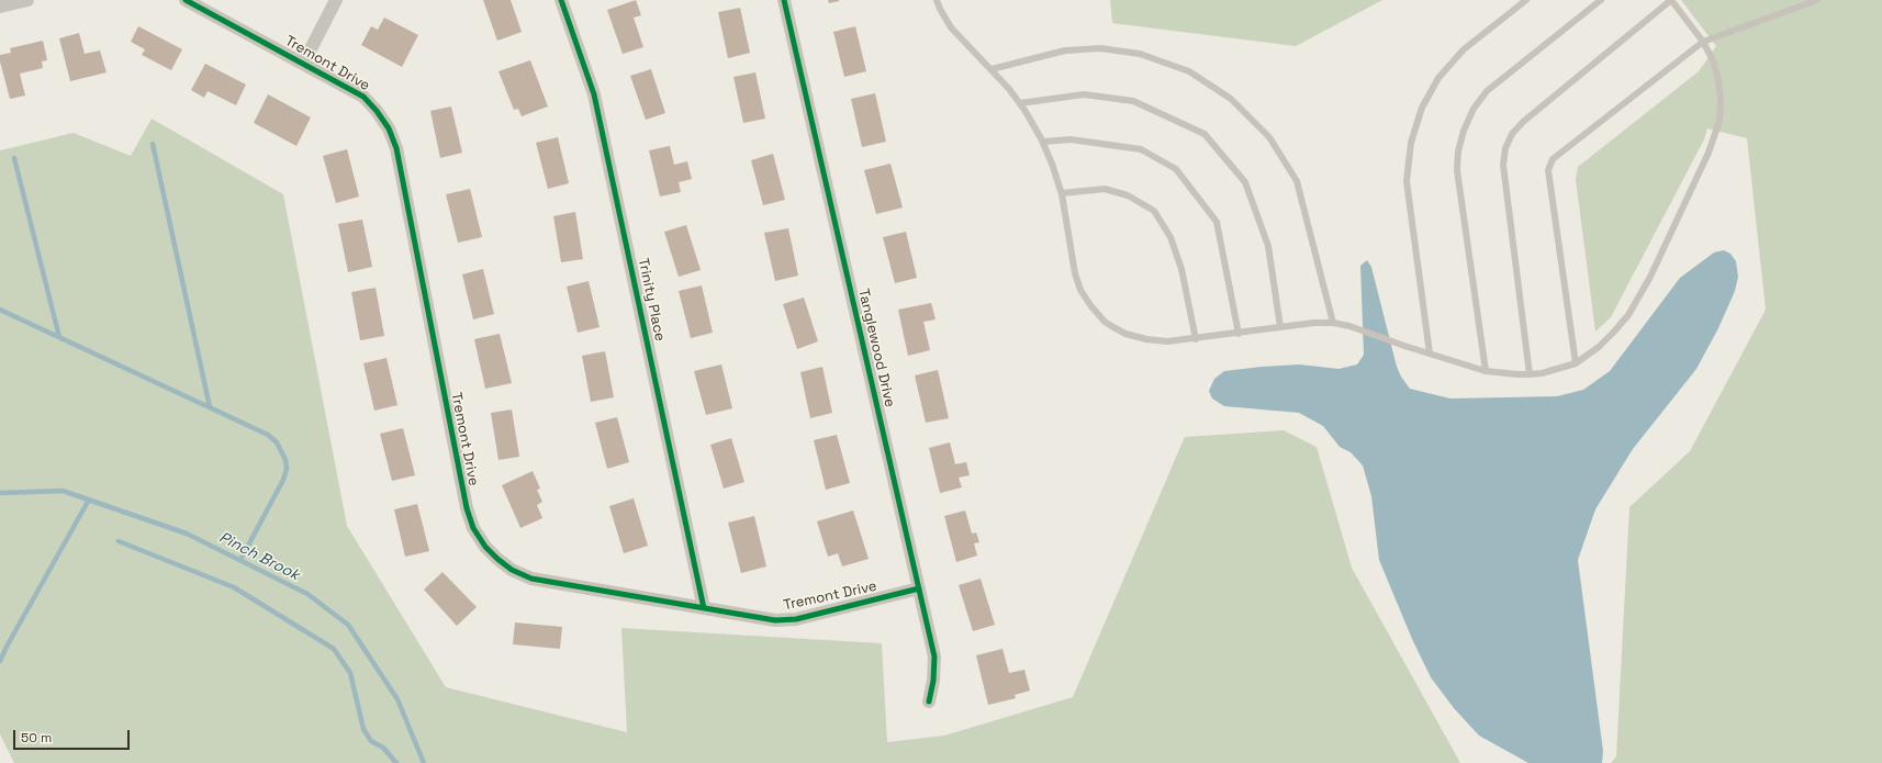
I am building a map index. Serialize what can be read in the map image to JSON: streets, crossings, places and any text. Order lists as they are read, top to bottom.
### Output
{
  "streets": {
    "street": ["Tremont Drive", "Trinity Place", "Tanglewood Drive"]
  },
  "crossings": [
    ["Tremont Drive", "Trinity Place"],
    ["Tremont Drive", "Tanglewood Drive"]
  ],
  "water": ["Pinch Brook"],
  "scale_bar": "50 m"
}
